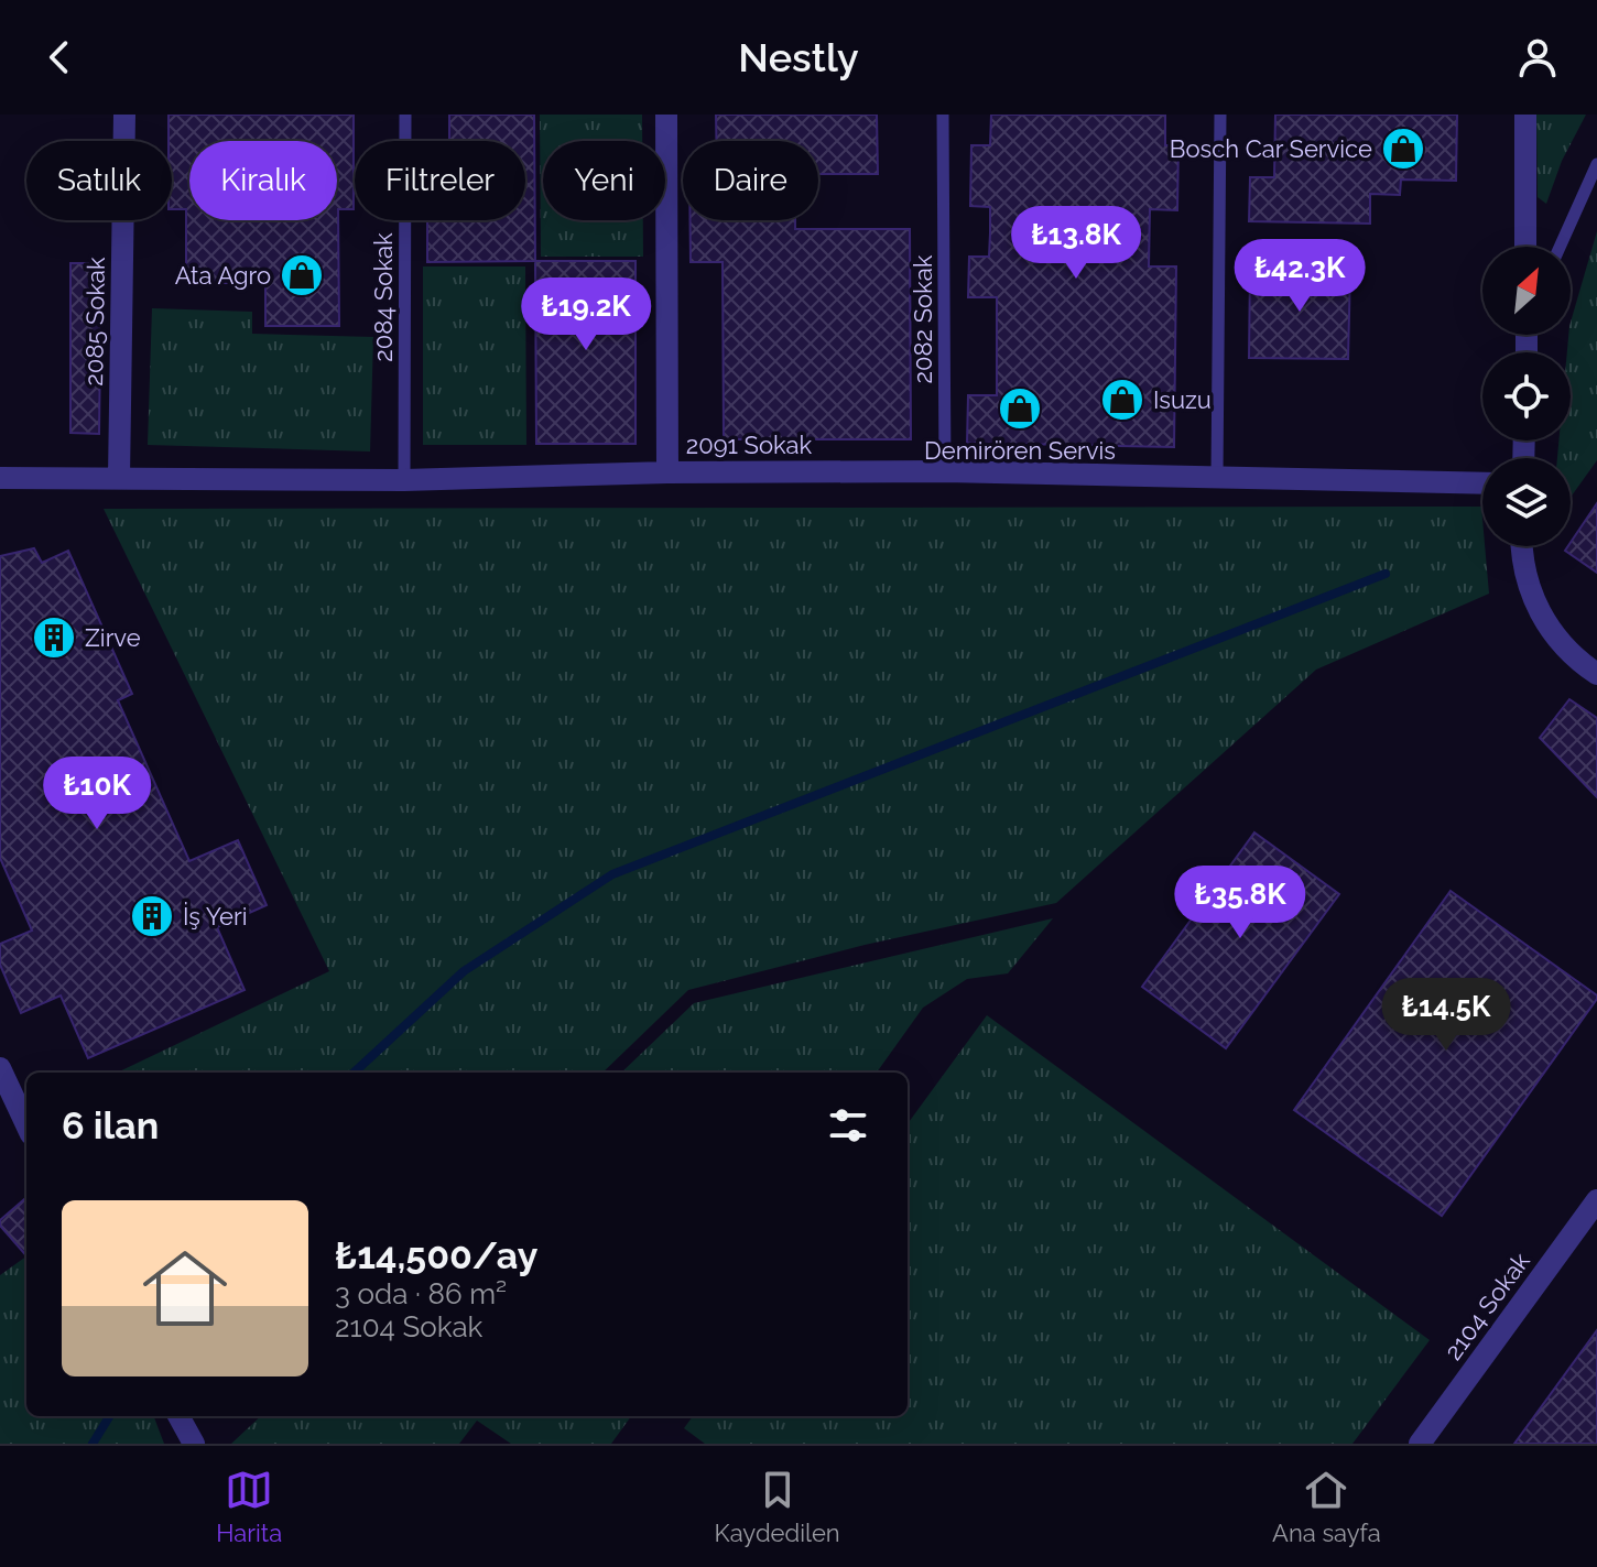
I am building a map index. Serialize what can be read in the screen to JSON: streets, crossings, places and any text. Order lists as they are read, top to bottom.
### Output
{
  "streets": {
    "street": ["2085 Sokak", "2091 Sokak", "2104 Sokak"],
    "lane": ["2084 Sokak", "2082 Sokak"]
  },
  "crossings": [
    ["2084 Sokak", "2091 Sokak"],
    ["2082 Sokak", "2091 Sokak"],
    ["2085 Sokak", "2091 Sokak"]
  ],
  "places": {
    "shop": [
      "Bosch Car Service",
      "Ata Agro",
      "Isuzu",
      "Demirören Servis"
    ],
    "building": ["Zirve", "İş Yeri"]
  },
  "north": "top right",
  "page": {
    "header": "Nestly",
    "chip": [
      "Satılık",
      "Kiralık",
      "Filtreler",
      "Yeni",
      "Daire"
    ],
    "price": [
      "₺13.8K",
      "₺42.3K",
      "₺19.2K",
      "₺10K",
      "₺35.8K",
      "₺14.5K"
    ],
    "heading": "6 ilan",
    "list": [
      {
        "name": "₺14,500/ay",
        "note": "3 oda · 86 m² · 2104 Sokak"
      }
    ],
    "tabs": ["Harita", "Kaydedilen", "Ana sayfa"]
  }
}
